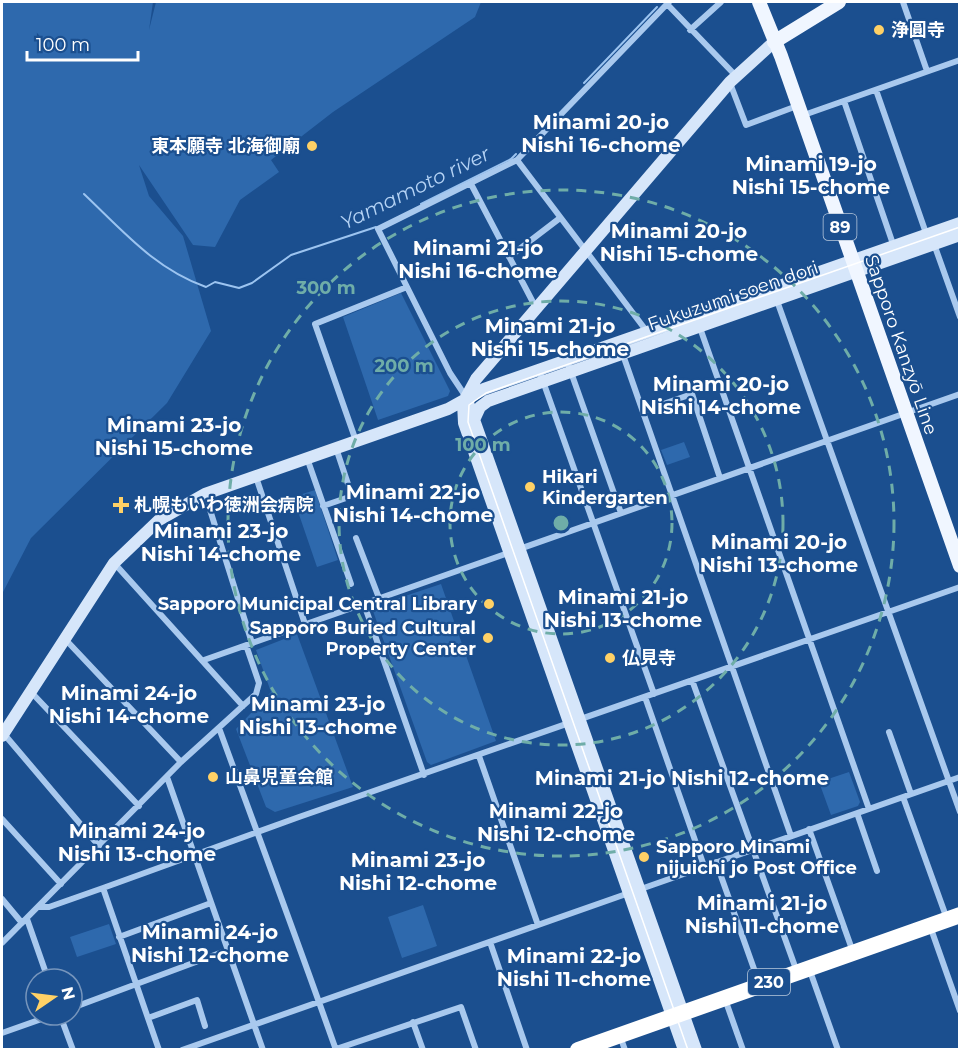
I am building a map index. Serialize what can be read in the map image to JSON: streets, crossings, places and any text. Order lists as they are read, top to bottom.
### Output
{
  "streets": {
    "highway": ["230"],
    "main road": ["89", "Sapporo Kanzyō Line"],
    "street": ["Fukuzumi soen dori"]
  },
  "crossings": [
    ["Fukuzumi soen dori", "Sapporo Kanzyō Line"]
  ],
  "districts": [
    "Minami 20-jo Nishi 16-chome",
    "Minami 19-jo Nishi 15-chome",
    "Minami 20-jo Nishi 15-chome",
    "Minami 21-jo Nishi 16-chome",
    "Minami 21-jo Nishi 15-chome",
    "Minami 20-jo Nishi 14-chome",
    "Minami 23-jo Nishi 15-chome",
    "Minami 22-jo Nishi 14-chome",
    "Minami 23-jo Nishi 14-chome",
    "Minami 20-jo Nishi 13-chome",
    "Minami 21-jo Nishi 13-chome",
    "Minami 24-jo Nishi 14-chome",
    "Minami 23-jo Nishi 13-chome",
    "Minami 21-jo Nishi 12-chome",
    "Minami 22-jo Nishi 12-chome",
    "Minami 24-jo Nishi 13-chome",
    "Minami 23-jo Nishi 12-chome",
    "Minami 21-jo Nishi 11-chome",
    "Minami 24-jo Nishi 12-chome",
    "Minami 22-jo Nishi 11-chome"
  ],
  "water": ["Yamamoto river"],
  "places": {
    "other": [
      "浄圓寺",
      "東本願寺 北海御廟",
      "Hikari Kindergarten",
      "Sapporo Municipal Central Library",
      "Sapporo Buried Cultural Property Center",
      "仏見寺",
      "山鼻児童会館",
      "Sapporo Minami nijuichi jo Post Office"
    ],
    "health": ["札幌もいわ徳洲会病院"]
  },
  "scale_bar": "100 m",
  "north": "right",
  "rings": ["300 m", "200 m", "100 m"]
}
